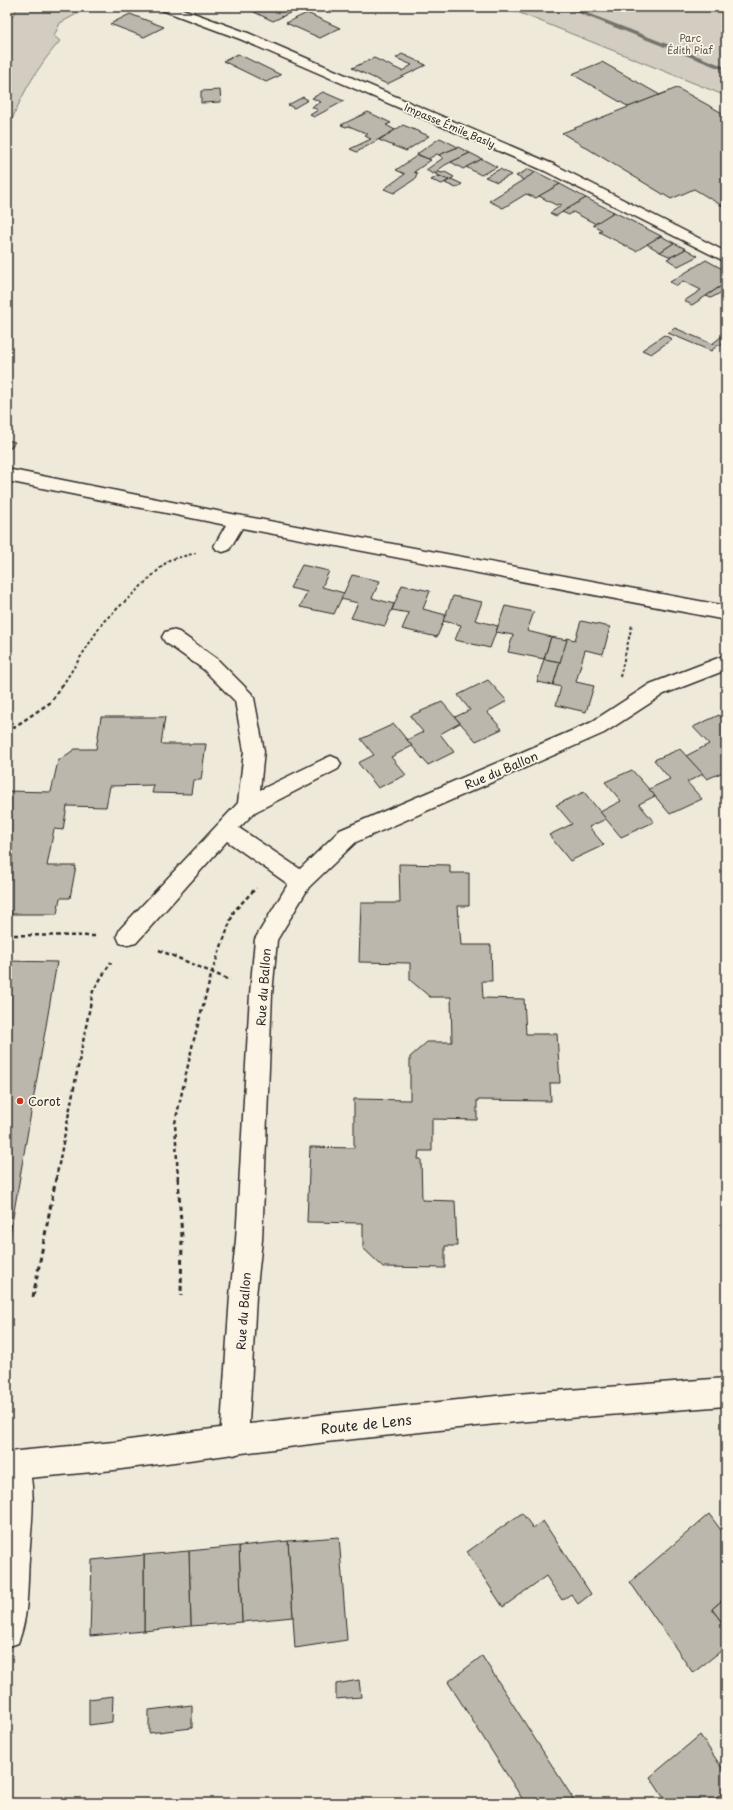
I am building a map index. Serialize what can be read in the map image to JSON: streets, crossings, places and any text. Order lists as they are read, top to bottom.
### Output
{
  "streets": {
    "street": ["Impasse Émile Basly", "Rue du Ballon", "Route de Lens"]
  },
  "crossings": [
    ["Rue du Ballon", "Route de Lens"]
  ],
  "parks": ["Parc Édith Piaf"],
  "places": ["Corot"]
}
